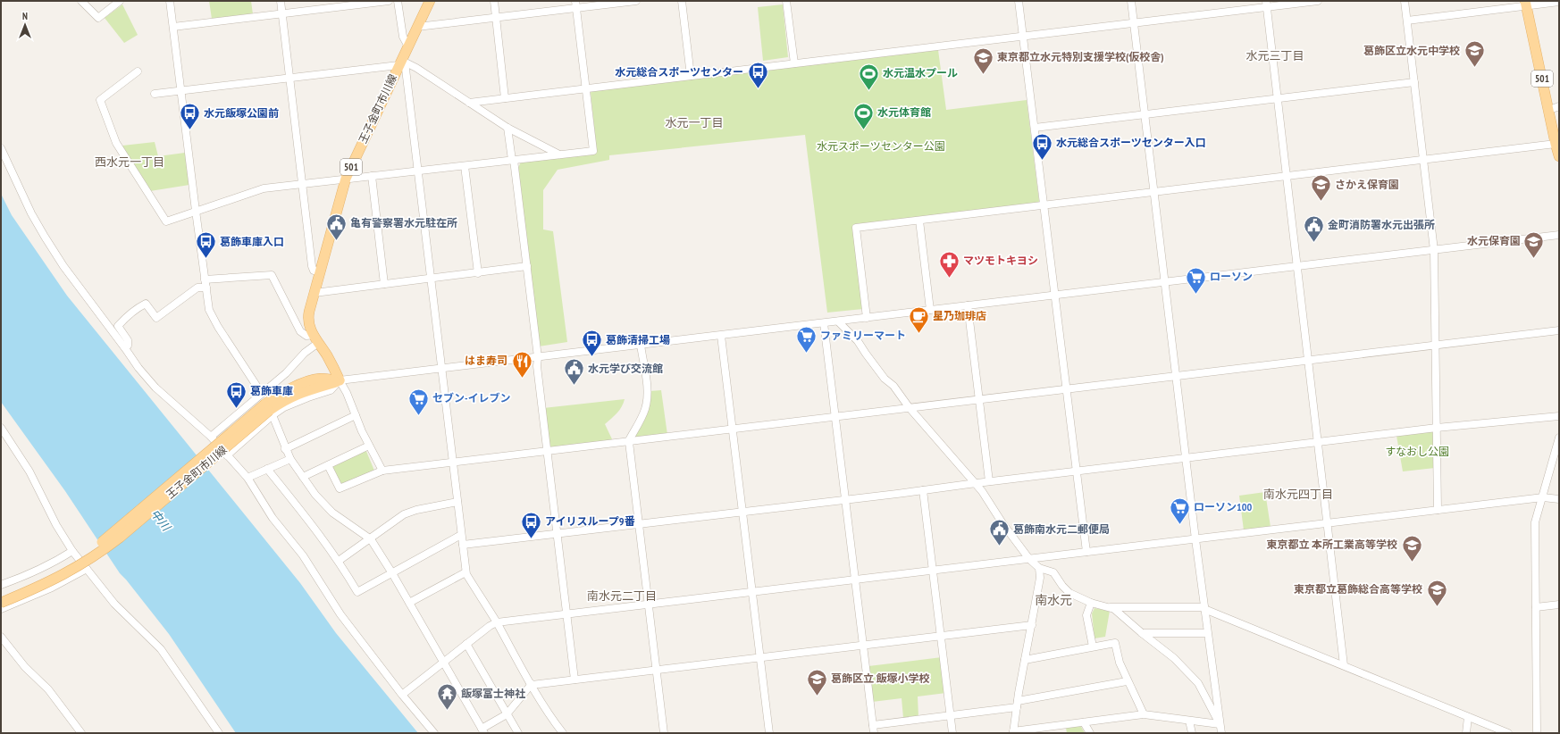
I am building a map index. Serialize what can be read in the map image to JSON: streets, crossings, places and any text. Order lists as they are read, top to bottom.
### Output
{
  "streets": {
    "main road": ["501", "王子金町市川線"]
  },
  "districts": [
    "水元三丁目",
    "水元一丁目",
    "西水元一丁目",
    "南水元四丁目",
    "南水元二丁目",
    "南水元"
  ],
  "water": ["中川"],
  "parks": ["水元スポーツセンター公園", "すなおし公園"],
  "places": {
    "school or university": [
      "葛飾区立水元中学校",
      "東京都立水元特別支援学校(仮校舎)",
      "さかえ保育園",
      "水元保育園",
      "東京都立 本所工業高等学校",
      "東京都立葛飾総合高等学校",
      "葛飾区立 飯塚小学校"
    ],
    "bus stop": [
      "水元総合スポーツセンター",
      "水元飯塚公園前",
      "水元総合スポーツセンター入口",
      "葛飾車庫入口",
      "葛飾清掃工場",
      "葛飾車庫",
      "アイリスループ9番"
    ],
    "sports": ["水元温水プール", "水元体育館"],
    "public building": [
      "亀有警察署水元駐在所",
      "金町消防署水元出張所",
      "水元学び交流館",
      "葛飾南水元二郵便局"
    ],
    "pharmacy": ["マツモトキヨシ"],
    "supermarket": [
      "ローソン",
      "ファミリーマート",
      "セブン-イレブン",
      "ローソン100"
    ],
    "cafe": ["星乃珈琲店"],
    "restaurant": ["はま寿司"],
    "temple": ["飯塚冨士神社"]
  },
  "north": "top"
}
